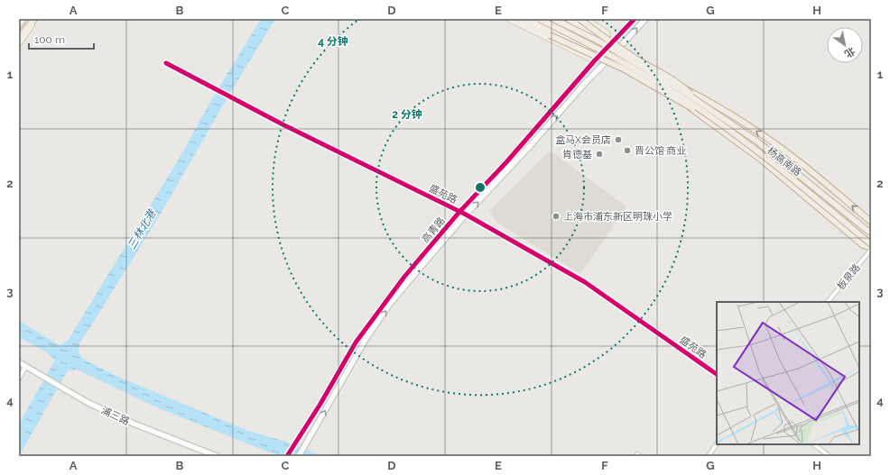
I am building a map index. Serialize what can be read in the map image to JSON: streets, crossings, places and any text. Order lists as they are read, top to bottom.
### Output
{
  "streets": {
    "highway": ["杨高南路"],
    "main road": ["高青路", "浦三路"],
    "street": ["盛苑路", "板泉路"]
  },
  "crossings": [
    ["杨高南路", "高青路"],
    ["盛苑路", "高青路"]
  ],
  "water": ["三林北港"],
  "places": [
    "盒马X会员店",
    "晋公馆·商业",
    "肯德基",
    "上海市浦东新区明珠小学"
  ],
  "scale_bar": "100 m",
  "north": "bottom right",
  "grid": {
    "columns": [
      "A",
      "B",
      "C",
      "D",
      "E",
      "F",
      "G",
      "H"
    ],
    "rows": [
      "1",
      "2",
      "3",
      "4"
    ]
  },
  "rings": ["4 分钟", "2 分钟"]
}
